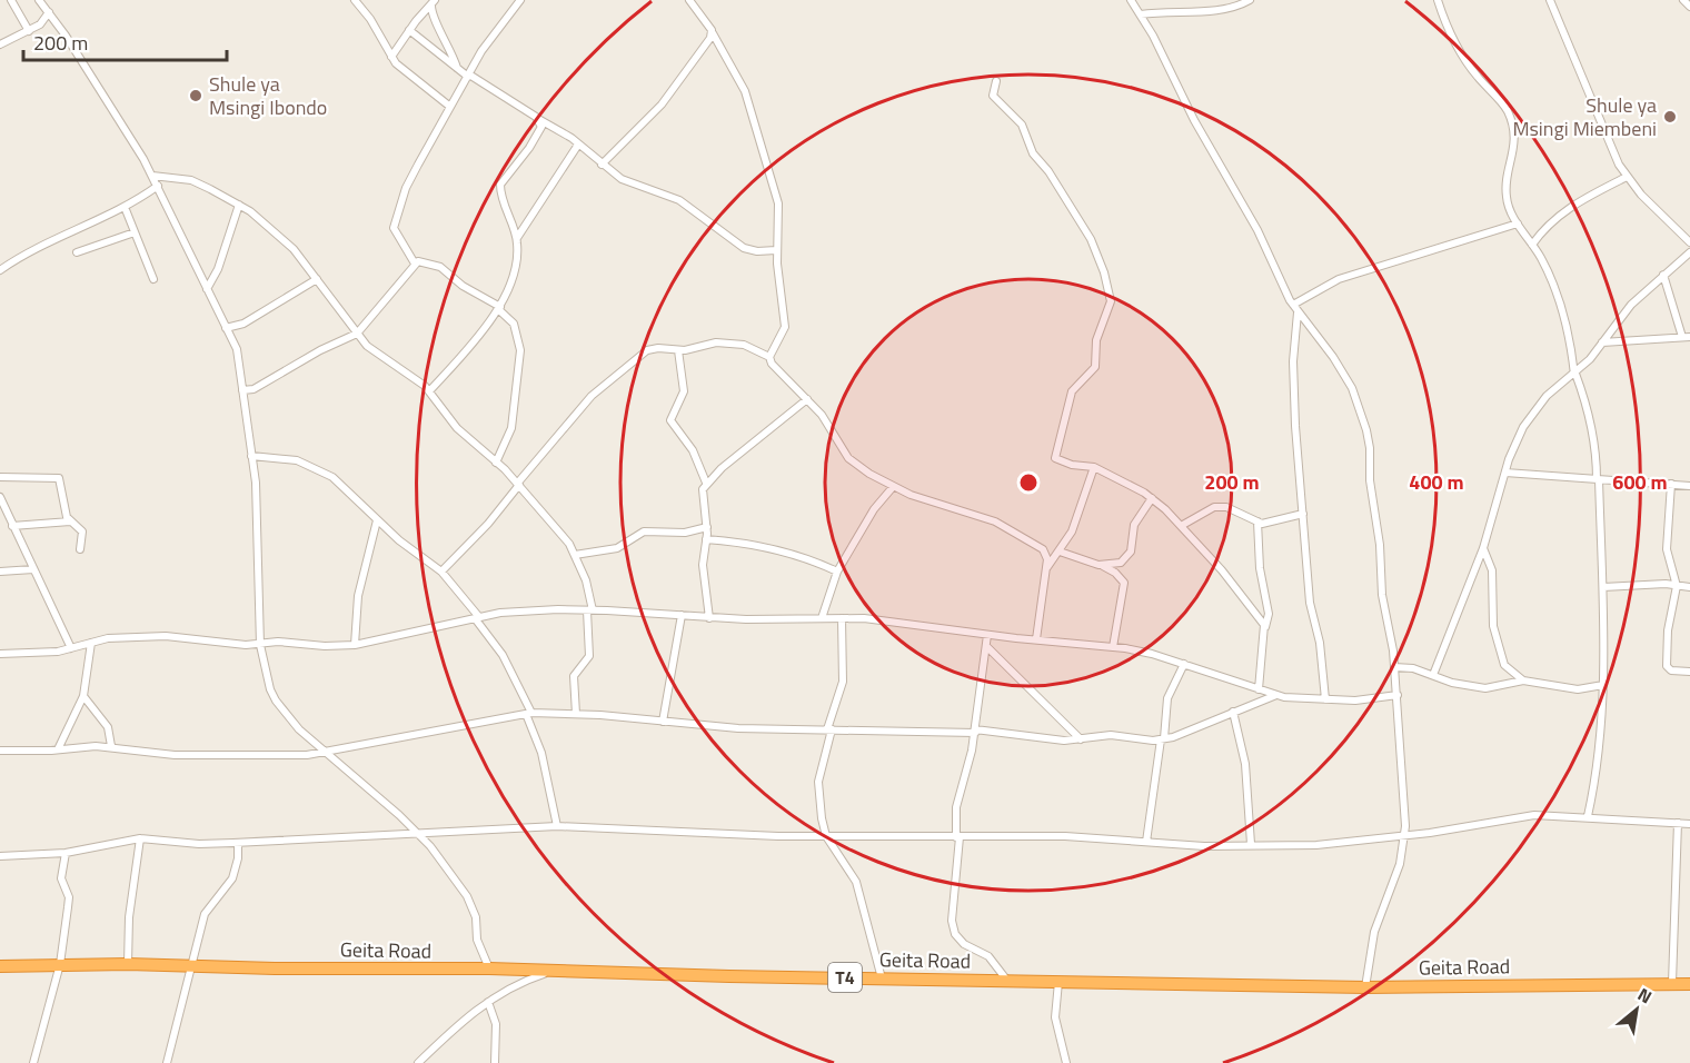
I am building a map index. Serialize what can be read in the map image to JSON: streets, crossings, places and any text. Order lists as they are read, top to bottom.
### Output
{
  "streets": {
    "highway": ["Geita Road", "T4"]
  },
  "places": ["Shule ya Msingi Ibondo", "Shule ya Msingi Miembeni"],
  "scale_bar": "200 m",
  "north": "top right",
  "rings": ["200 m", "400 m", "600 m"]
}
